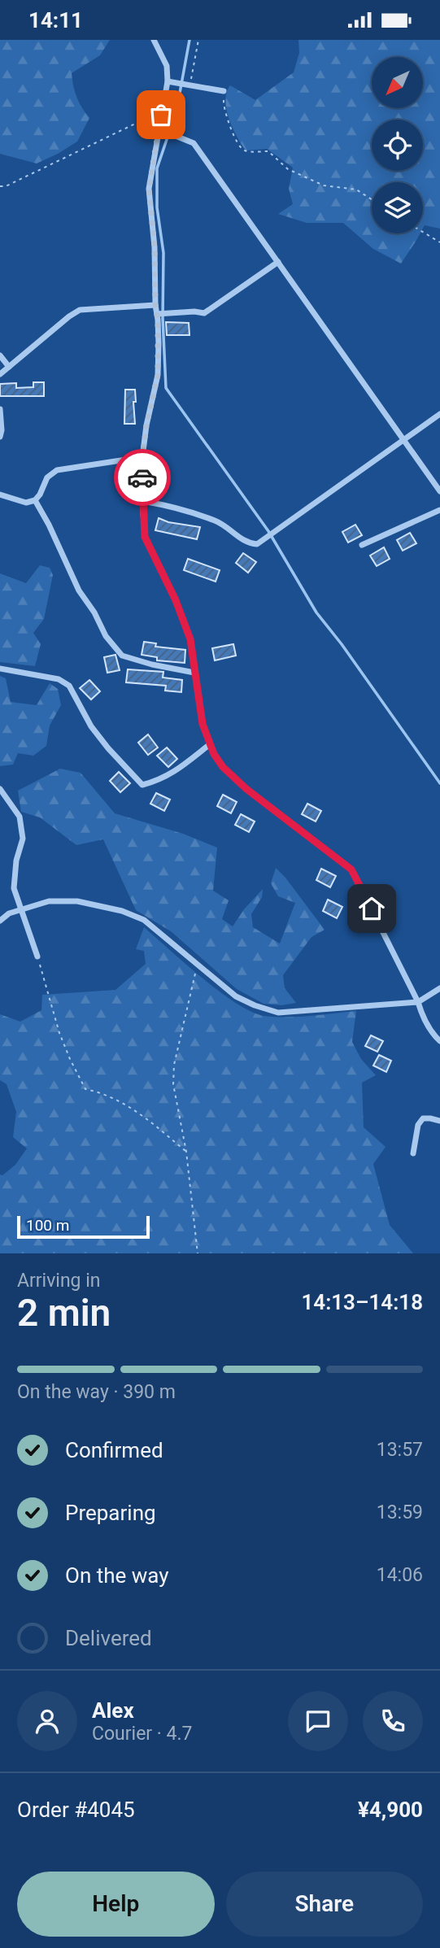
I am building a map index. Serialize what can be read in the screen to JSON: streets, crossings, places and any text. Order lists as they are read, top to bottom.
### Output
{
  "scale_bar": "100 m",
  "north": "bottom left",
  "page": {
    "status": "14:11",
    "scale": "100 m",
    "heading": ["2 min", "Arriving in", "14:13–14:18"],
    "panel": [
      "Alex",
      "Courier · 4.7",
      "Order #4045",
      "¥4,900"
    ],
    "bar": "On the way · 390 m",
    "list": [
      ["Confirmed", "13:57"],
      ["Preparing", "13:59"],
      ["On the way", "14:06"],
      "Delivered"
    ],
    "buttons": ["Help", "Share"]
  }
}
